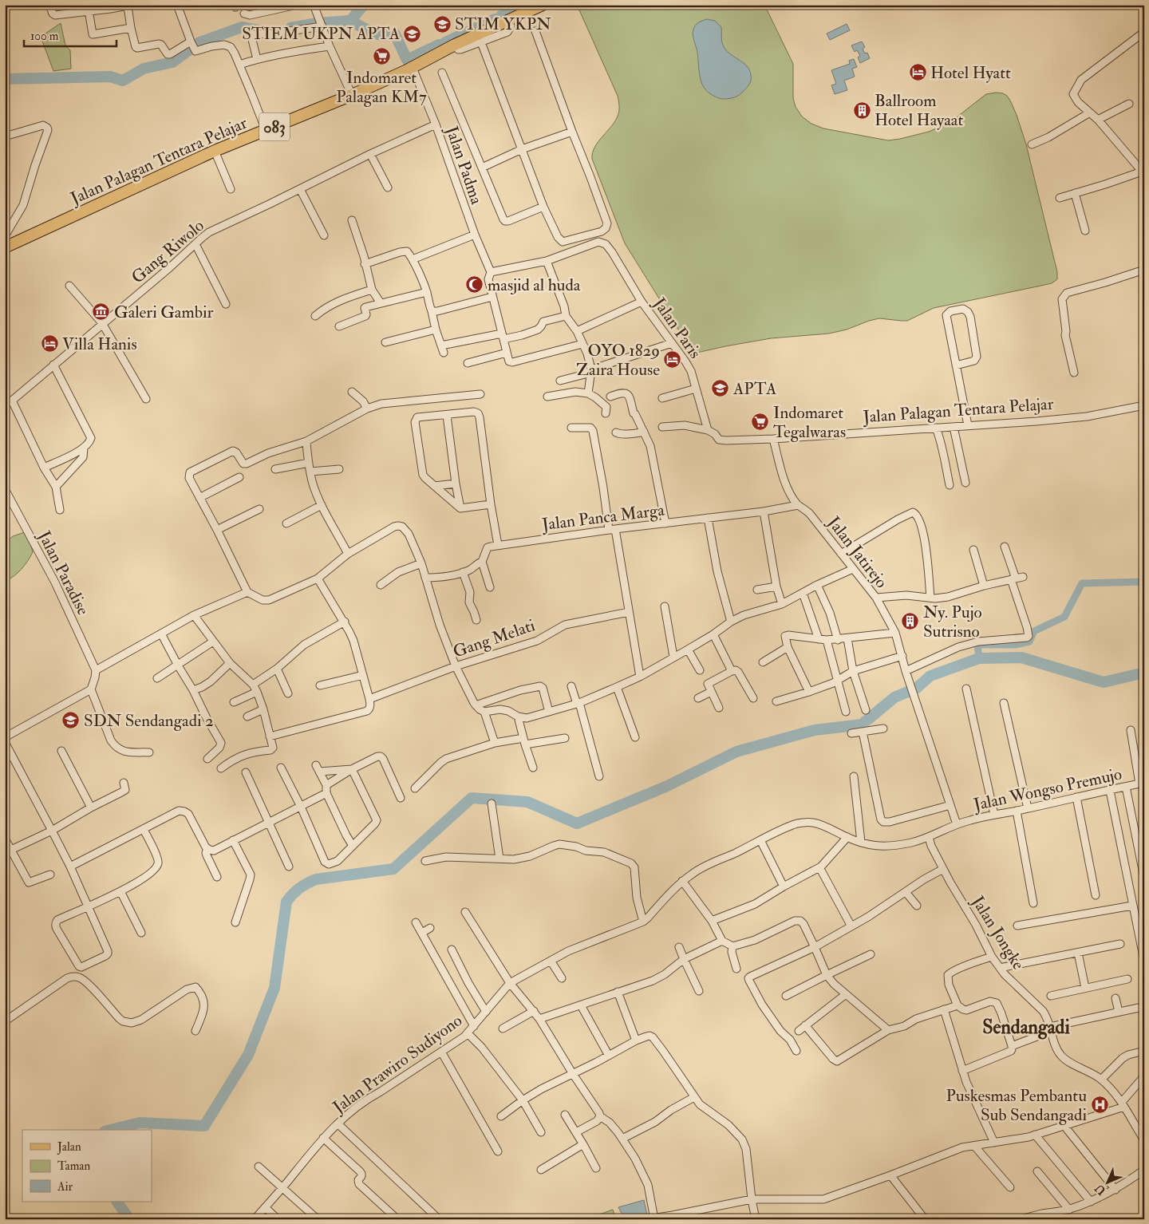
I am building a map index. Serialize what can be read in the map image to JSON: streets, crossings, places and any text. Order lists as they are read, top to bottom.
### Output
{
  "streets": {
    "main road": ["083", "Jalan Palagan Tentara Pelajar"],
    "street": [
      "Jalan Padma",
      "Gang Riwolo",
      "Jalan Paris",
      "Jalan Panca Marga",
      "Jalan Jatirejo",
      "Jalan Paradise",
      "Gang Melati",
      "Jalan Wongso Premujo",
      "Jalan Jongke",
      "Jalan Prawiro Sudiyono"
    ]
  },
  "crossings": [
    ["Jalan Palagan Tentara Pelajar", "Jalan Padma"],
    ["Jalan Palagan Tentara Pelajar", "Jalan Jatirejo"],
    ["Jalan Padma", "Gang Riwolo"],
    ["Jalan Padma", "Jalan Paris"],
    ["Jalan Panca Marga", "Jalan Jatirejo"],
    ["Jalan Wongso Premujo", "Jalan Prawiro Sudiyono"],
    ["Jalan Jongke", "Jalan Prawiro Sudiyono"]
  ],
  "districts": ["Sendangadi"],
  "places": {
    "school or university": [
      "STIM YKPN",
      "STIEM UKPN APTA",
      "APTA",
      "SDN Sendangadi 2"
    ],
    "supermarket": ["Indomaret Palagan KM7", "Indomaret Tegalwaras"],
    "hotel": ["Hotel Hyatt", "Villa Hanis", "OYO 1829 Zaira House"],
    "building": ["Ballroom Hotel Hayaat", "Ny. Pujo Sutrisno"],
    "mosque": ["masjid al huda"],
    "museum": ["Galeri Gambir"],
    "hospital": ["Puskesmas Pembantu Sub Sendangadi"]
  },
  "legend": ["Jalan", "Taman", "Air"],
  "scale_bar": "100 m",
  "north": "bottom left"
}
